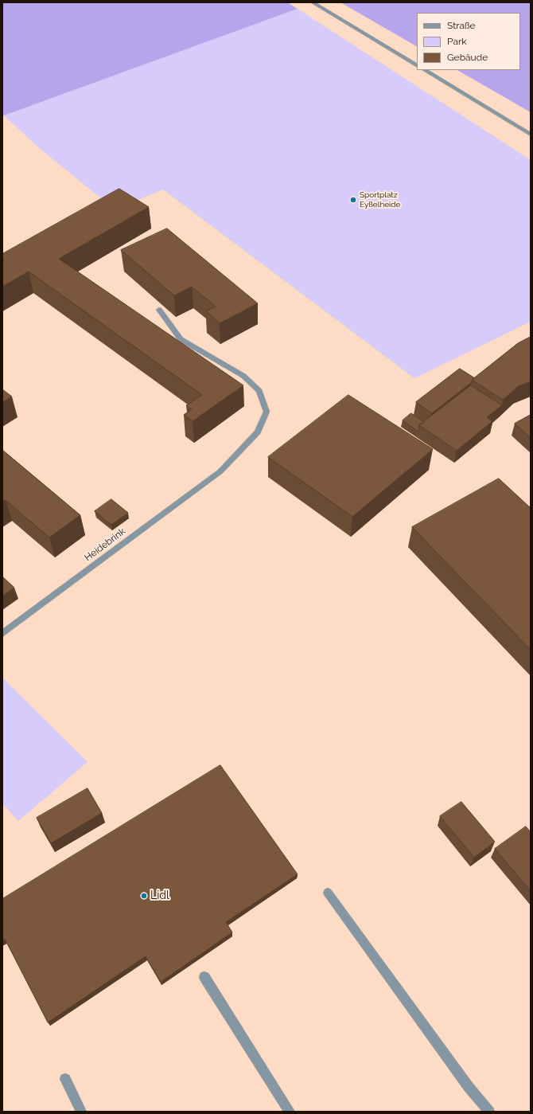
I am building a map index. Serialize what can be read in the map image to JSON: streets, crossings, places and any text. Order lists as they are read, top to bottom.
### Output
{
  "streets": {
    "street": ["Heidebrink"]
  },
  "places": ["Sportplatz Eyßelheide", "Lidl"],
  "legend": ["Straße", "Park", "Gebäude"]
}
